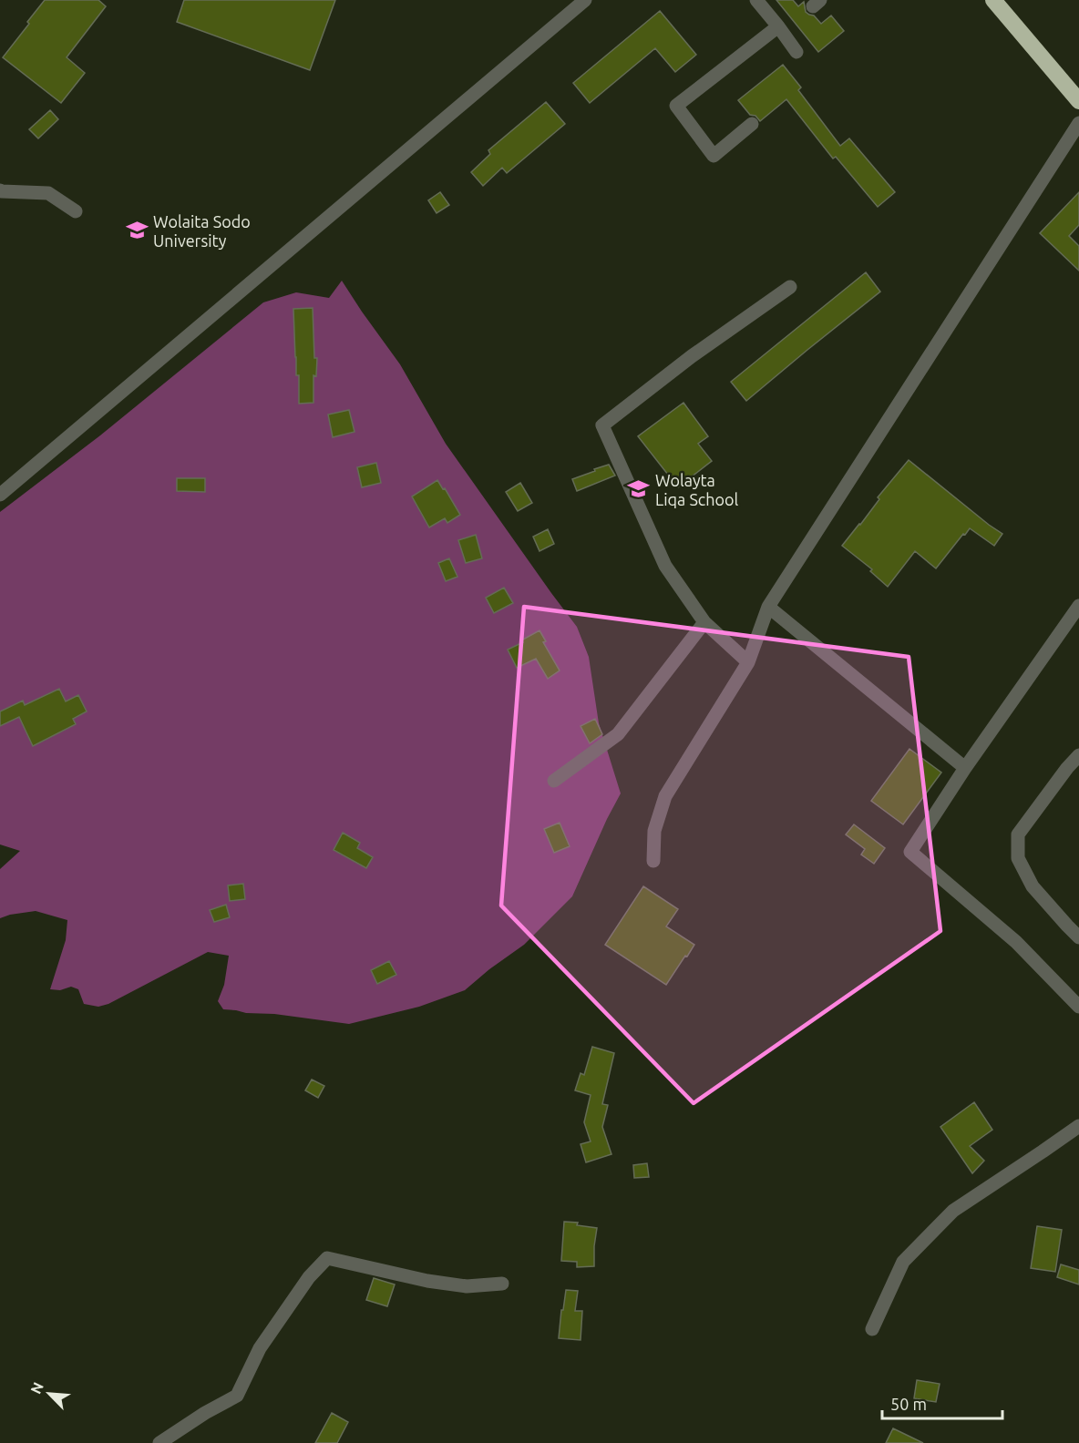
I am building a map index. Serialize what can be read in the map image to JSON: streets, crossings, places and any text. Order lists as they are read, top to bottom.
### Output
{
  "places": {
    "school or university": ["Wolaita Sodo University", "Wolayta Liqa School"]
  },
  "scale_bar": "50 m",
  "north": "top left"
}
